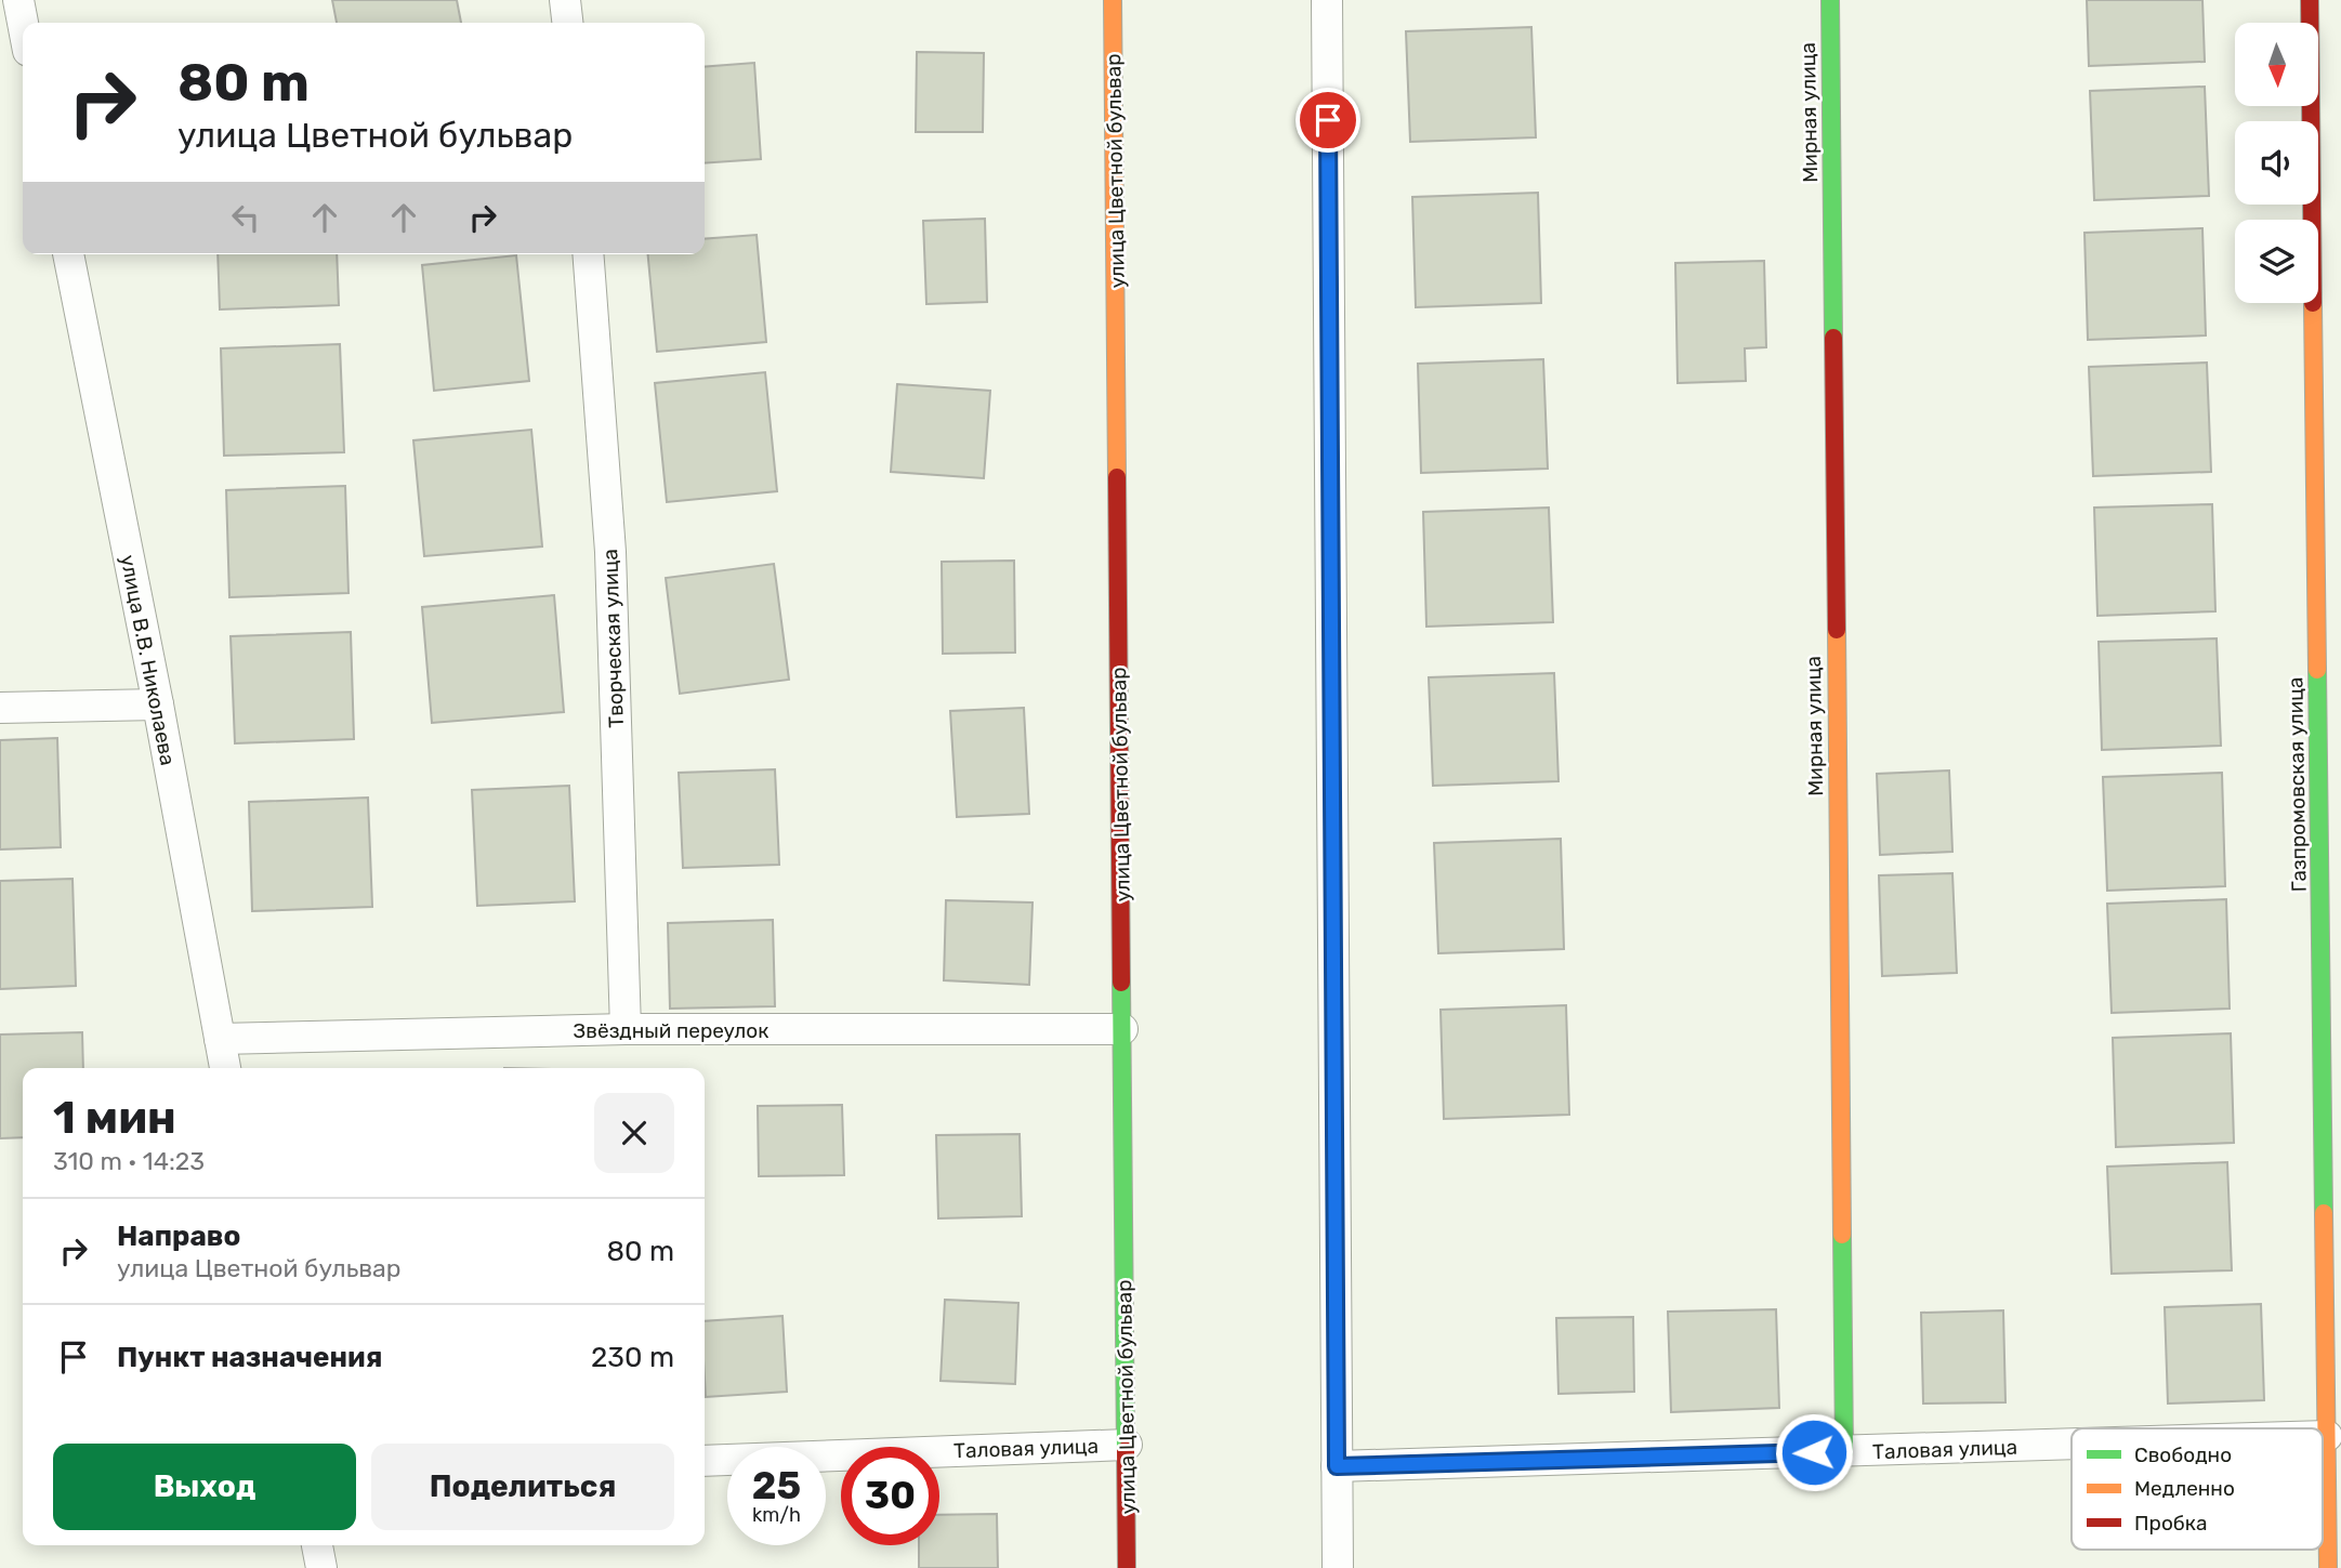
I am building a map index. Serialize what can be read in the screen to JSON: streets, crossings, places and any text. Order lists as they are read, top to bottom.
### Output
{
  "streets": {
    "street": [
      "Мирная улица",
      "улица Цветной бульвар",
      "Творческая улица",
      "улица В.В. Николаева",
      "Газпромовская улица",
      "Звёздный переулок",
      "Таловая улица"
    ]
  },
  "crossings": [
    ["Мирная улица", "Таловая улица"],
    ["улица Цветной бульвар", "Звёздный переулок"],
    ["улица Цветной бульвар", "Таловая улица"],
    ["Творческая улица", "Звёздный переулок"],
    ["улица В.В. Николаева", "Звёздный переулок"],
    ["Газпромовская улица", "Таловая улица"]
  ],
  "legend": ["Свободно", "Медленно", "Пробка"],
  "north": "bottom",
  "page": {
    "turn": ["80 m", "улица Цветной бульвар"],
    "heading": ["1 мин", "310 m · 14:23"],
    "list": [
      {
        "name": "Направо",
        "note": "улица Цветной бульвар",
        "value": "80 m"
      },
      {
        "name": "Пункт назначения",
        "value": "230 m"
      }
    ],
    "buttons": ["Выход", "Поделиться"],
    "speed": "25 km/h",
    "limit": "30"
  }
}
